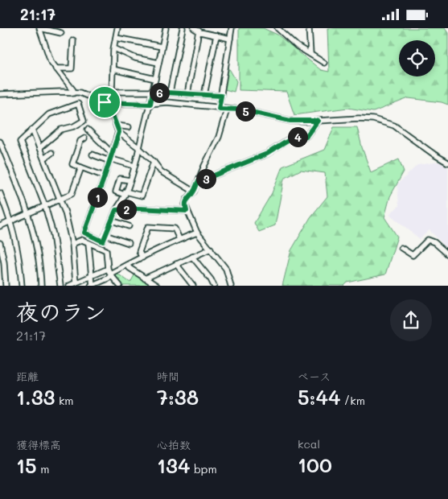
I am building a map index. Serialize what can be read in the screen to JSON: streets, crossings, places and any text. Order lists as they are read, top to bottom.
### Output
{
  "page": {
    "status": "21:17",
    "pins": [
      "6",
      "5",
      "4",
      "3",
      "1",
      "2"
    ],
    "heading": ["夜のラン", "21:17"],
    "stats": [
      ["距離", "1.33 km"],
      ["時間", "7:38"],
      ["ペース", "5:44 /km"],
      ["獲得標高", "15 m"],
      ["心拍数", "134 bpm"],
      ["kcal", "100"]
    ]
  }
}
